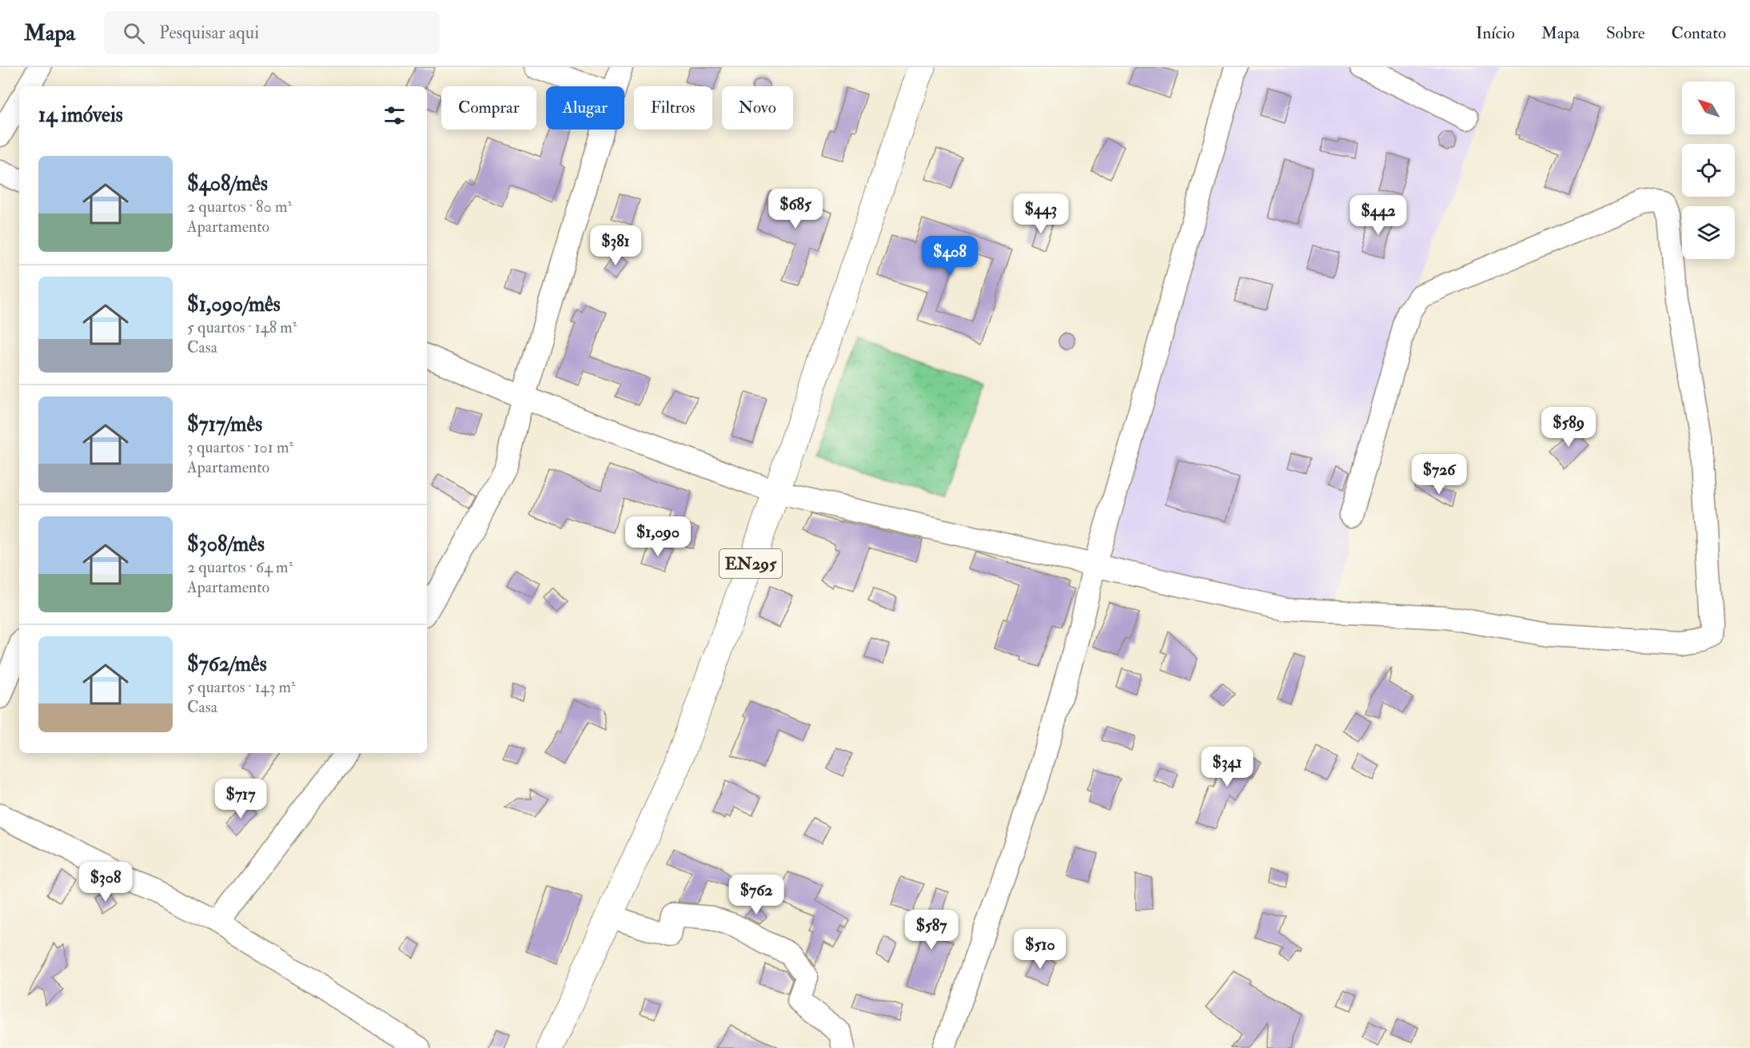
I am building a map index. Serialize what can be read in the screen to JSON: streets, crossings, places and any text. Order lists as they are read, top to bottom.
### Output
{
  "streets": {
    "main road": ["EN295"]
  },
  "north": "top left",
  "page": {
    "header": "Mapa",
    "search": "Pesquisar aqui",
    "nav": [
      "Início",
      "Mapa",
      "Sobre",
      "Contato"
    ],
    "chip": [
      "Comprar",
      "Alugar",
      "Filtros",
      "Novo"
    ],
    "heading": "14 imóveis",
    "list": [
      {
        "name": "$408/mês",
        "note": "2 quartos · 80 m² · Apartamento"
      },
      {
        "name": "$1,090/mês",
        "note": "5 quartos · 148 m² · Casa"
      },
      {
        "name": "$717/mês",
        "note": "3 quartos · 101 m² · Apartamento"
      },
      {
        "name": "$308/mês",
        "note": "2 quartos · 64 m² · Apartamento"
      },
      {
        "name": "$762/mês",
        "note": "5 quartos · 143 m² · Casa"
      }
    ],
    "price": [
      "$685",
      "$443",
      "$442",
      "$381",
      "$408",
      "$589",
      "$726",
      "$1,090",
      "$341",
      "$717",
      "$308",
      "$762",
      "$587",
      "$510"
    ]
  }
}
